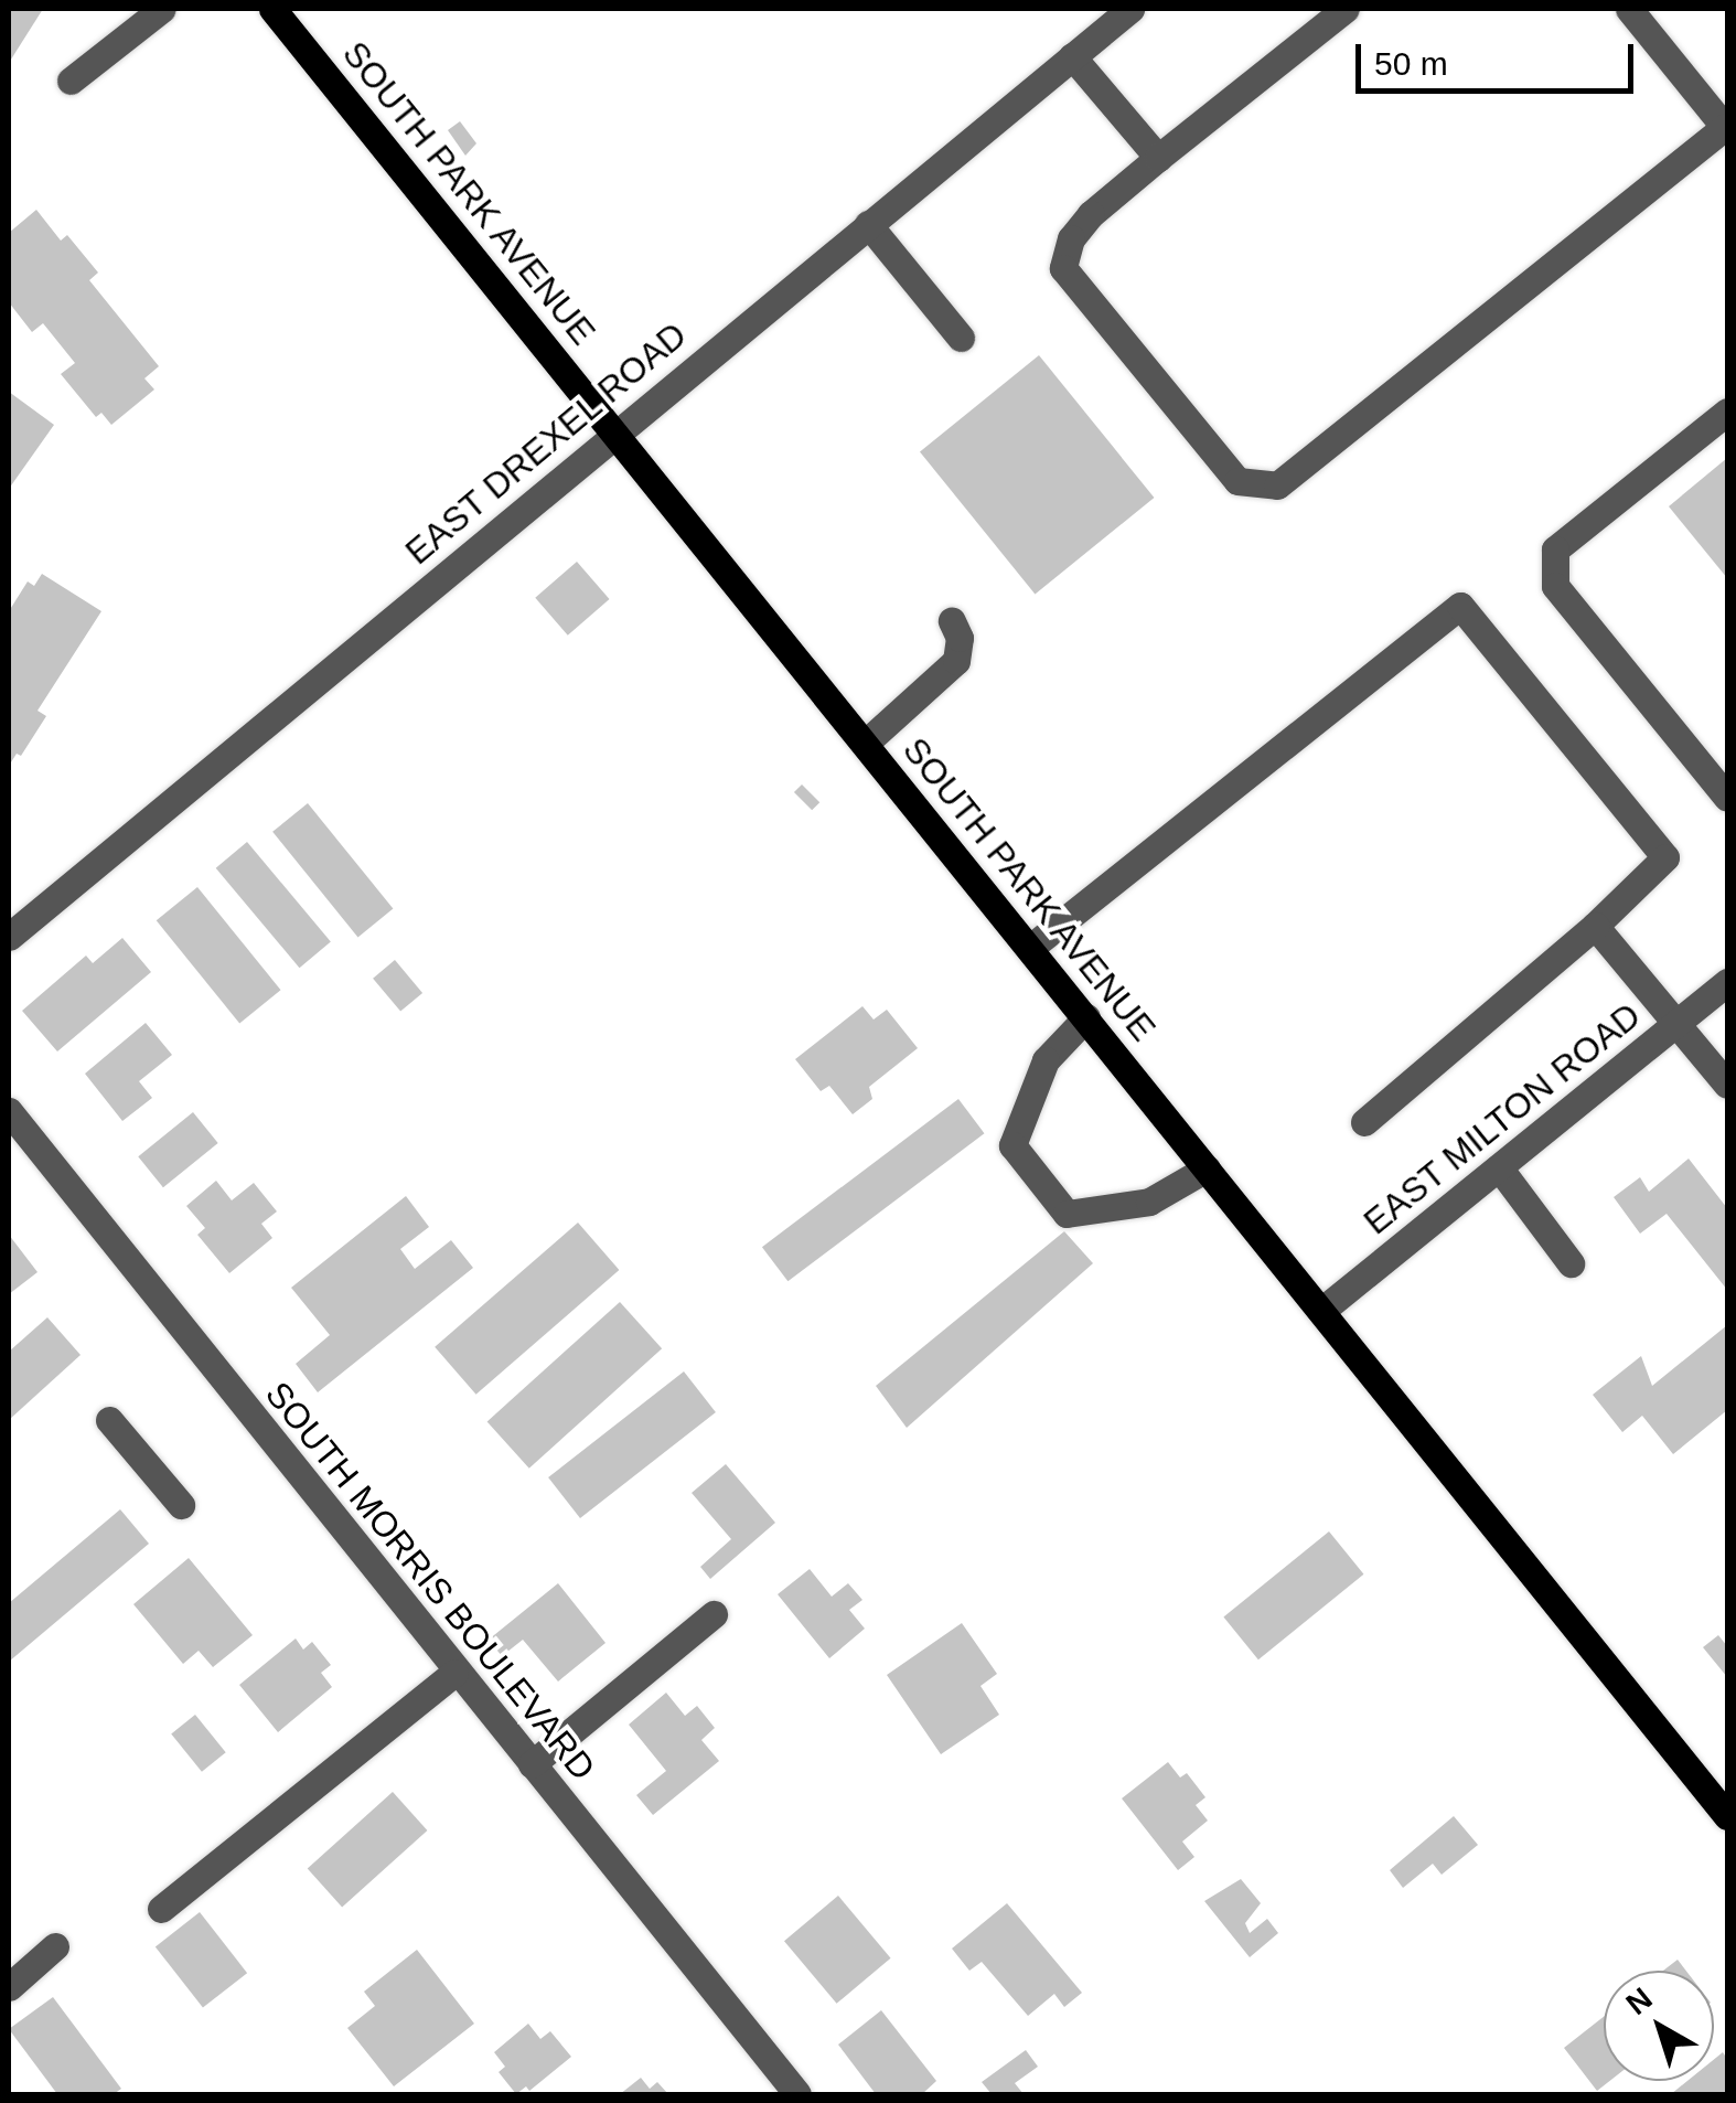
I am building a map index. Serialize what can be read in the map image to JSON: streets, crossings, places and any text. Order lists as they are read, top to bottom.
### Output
{
  "streets": {
    "main road": ["SOUTH PARK AVENUE"],
    "street": ["EAST DREXEL ROAD", "EAST MILTON ROAD", "SOUTH MORRIS BOULEVARD"]
  },
  "crossings": [
    ["SOUTH PARK AVENUE", "EAST DREXEL ROAD"],
    ["SOUTH PARK AVENUE", "EAST MILTON ROAD"]
  ],
  "scale_bar": "50 m",
  "north": "top left"
}
